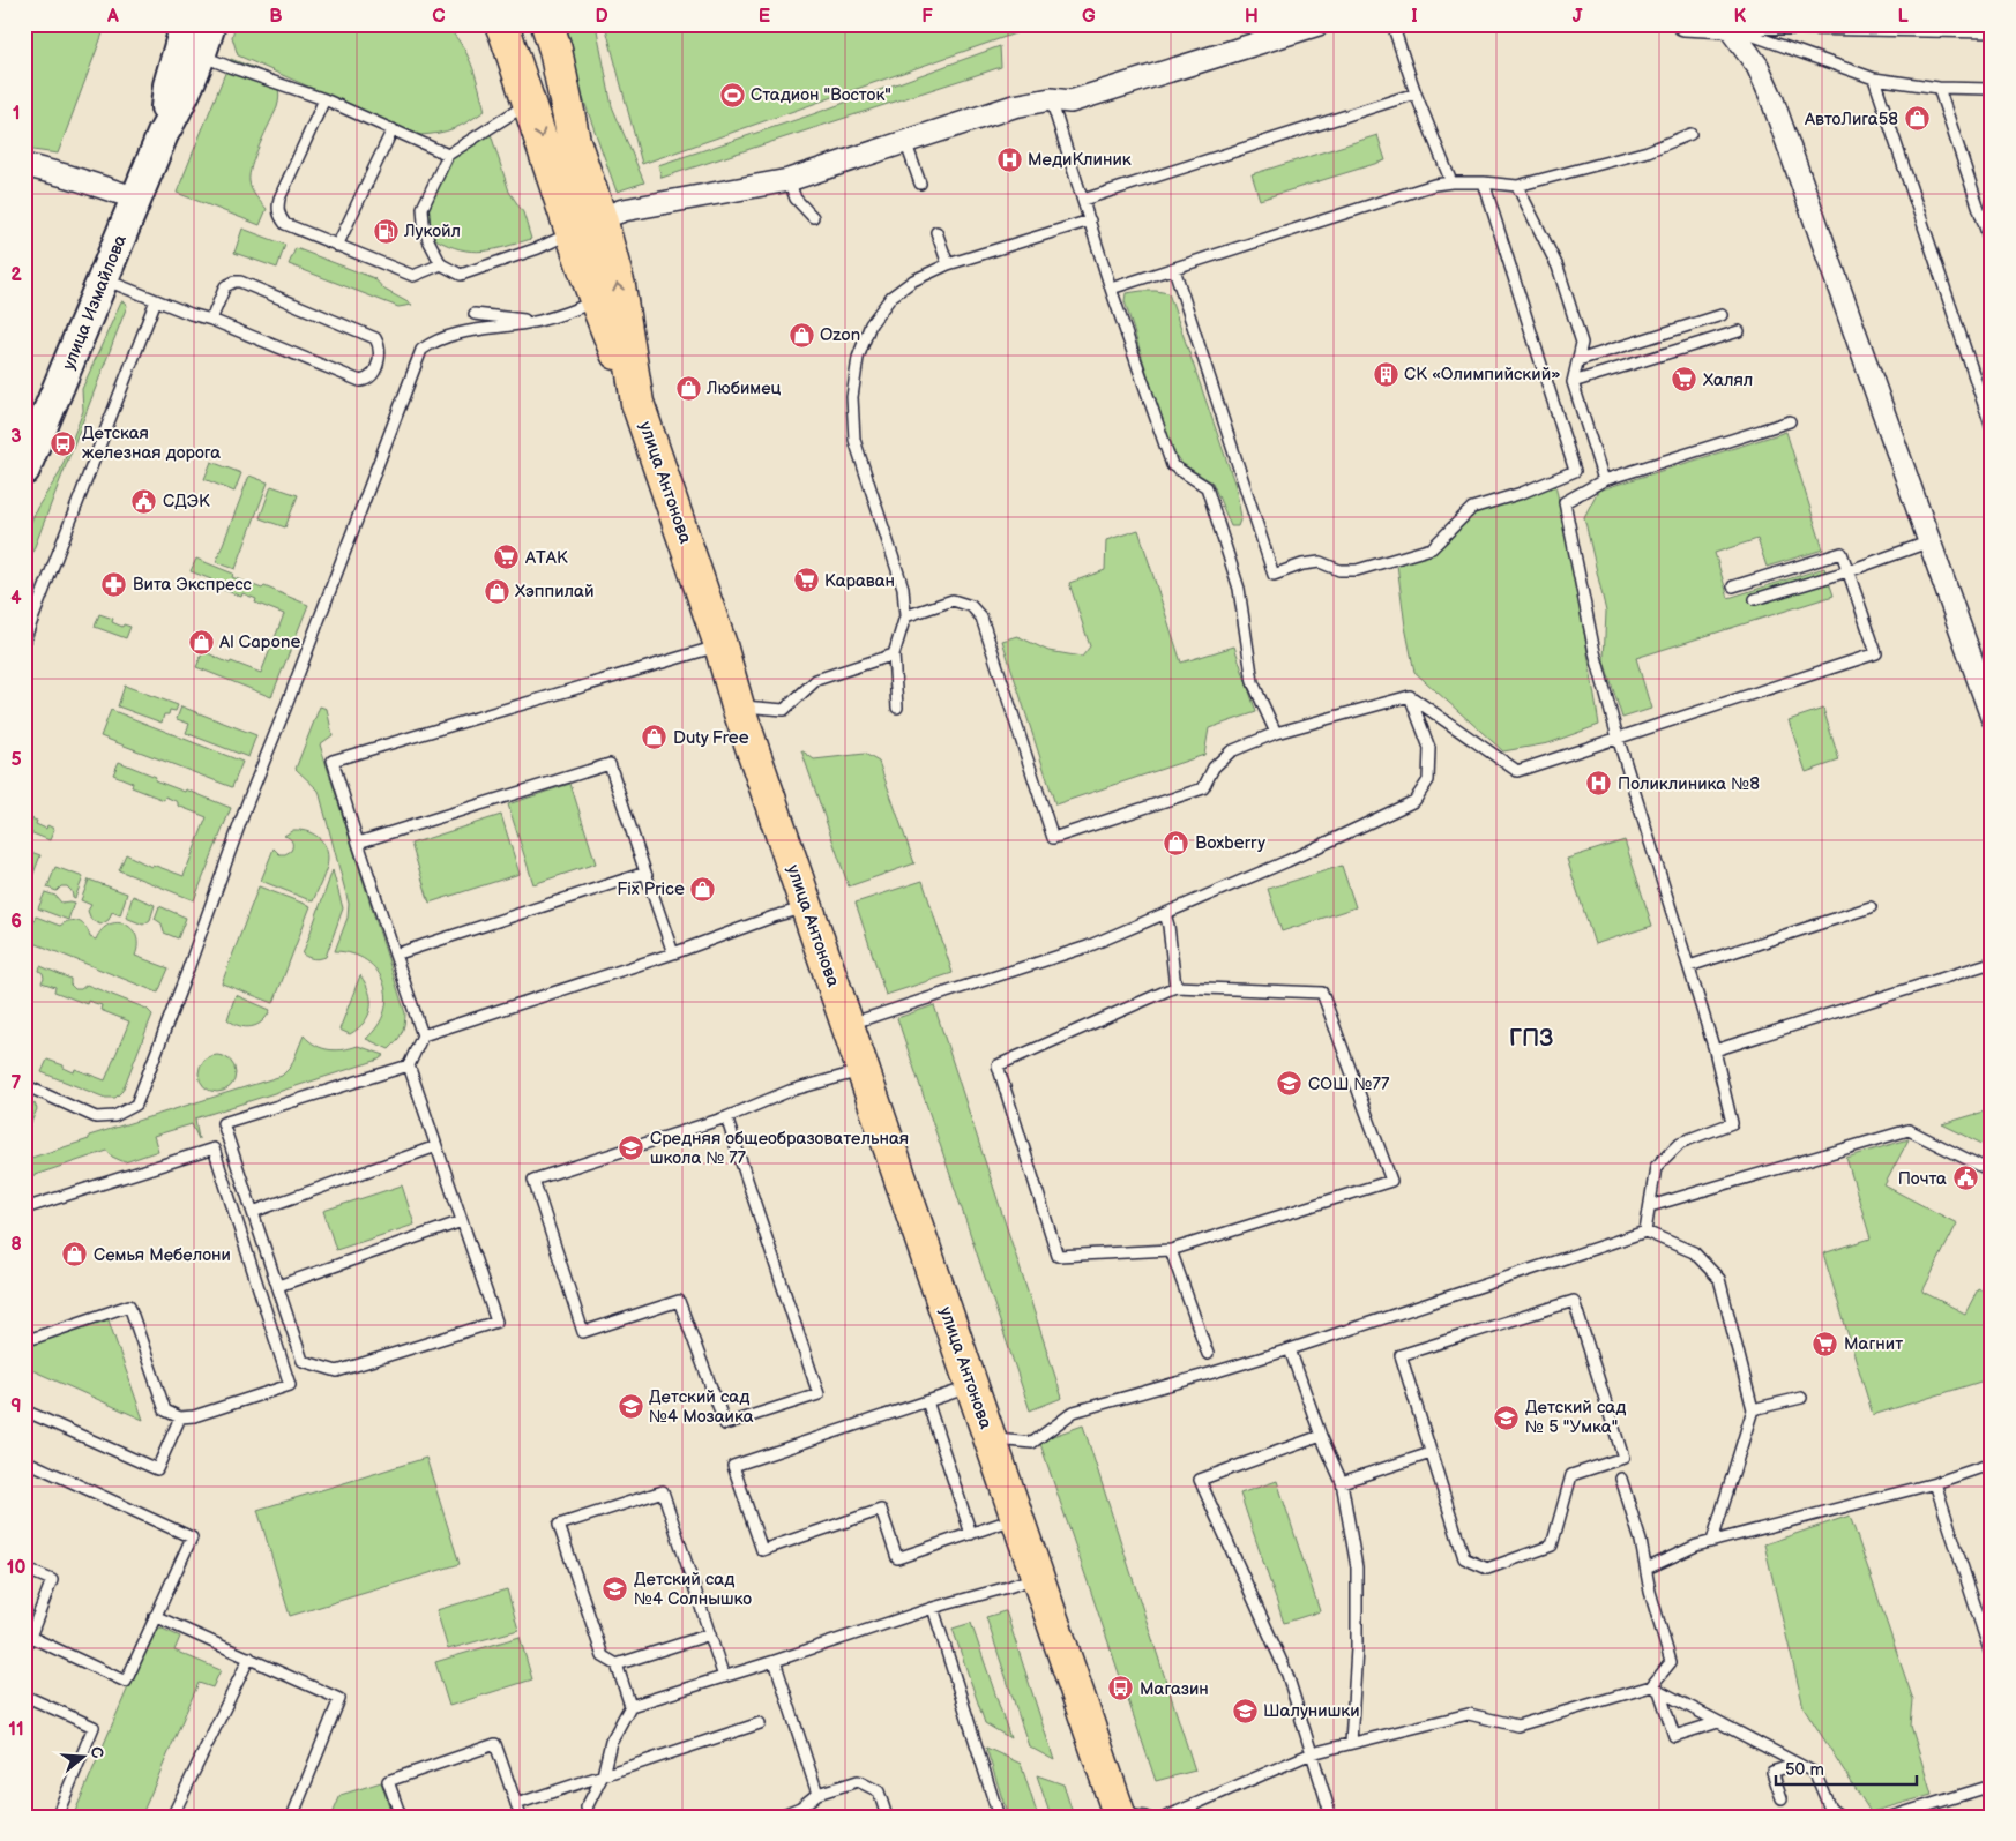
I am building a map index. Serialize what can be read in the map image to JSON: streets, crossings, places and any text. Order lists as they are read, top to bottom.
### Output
{
  "streets": {
    "main road": ["улица Измайлова", "улица Антонова"]
  },
  "districts": ["ГПЗ"],
  "places": {
    "sports": ["Стадион \"Восток\""],
    "shop": [
      "АвтоЛига58",
      "Ozon",
      "Любимец",
      "Хэппилай",
      "Al Capone",
      "Duty Free",
      "Boxberry",
      "Fix Price",
      "Семья Мебелони"
    ],
    "hospital": ["МедиКлиник", "Поликлиника №8"],
    "fuel station": ["Лукойл"],
    "building": ["СК «Олимпийский»"],
    "supermarket": [
      "Халял",
      "АТАК",
      "Караван",
      "Магнит"
    ],
    "bus stop": ["Детская железная дорога", "Магазин"],
    "public building": ["СДЭК", "Почта"],
    "pharmacy": ["Вита Экспресс"],
    "school or university": [
      "СОШ №77",
      "Средняя общеобразовательная школа № 77",
      "Детский сад №4 Мозаика",
      "Детский сад № 5 \"Умка\"",
      "Детский сад №4 Солнышко",
      "Шалунишки"
    ]
  },
  "scale_bar": "50 m",
  "north": "right",
  "grid": {
    "columns": [
      "A",
      "B",
      "C",
      "D",
      "E",
      "F",
      "G",
      "H",
      "I",
      "J",
      "K",
      "L"
    ],
    "rows": [
      "1",
      "2",
      "3",
      "4",
      "5",
      "6",
      "7",
      "8",
      "9",
      "10",
      "11"
    ]
  }
}
